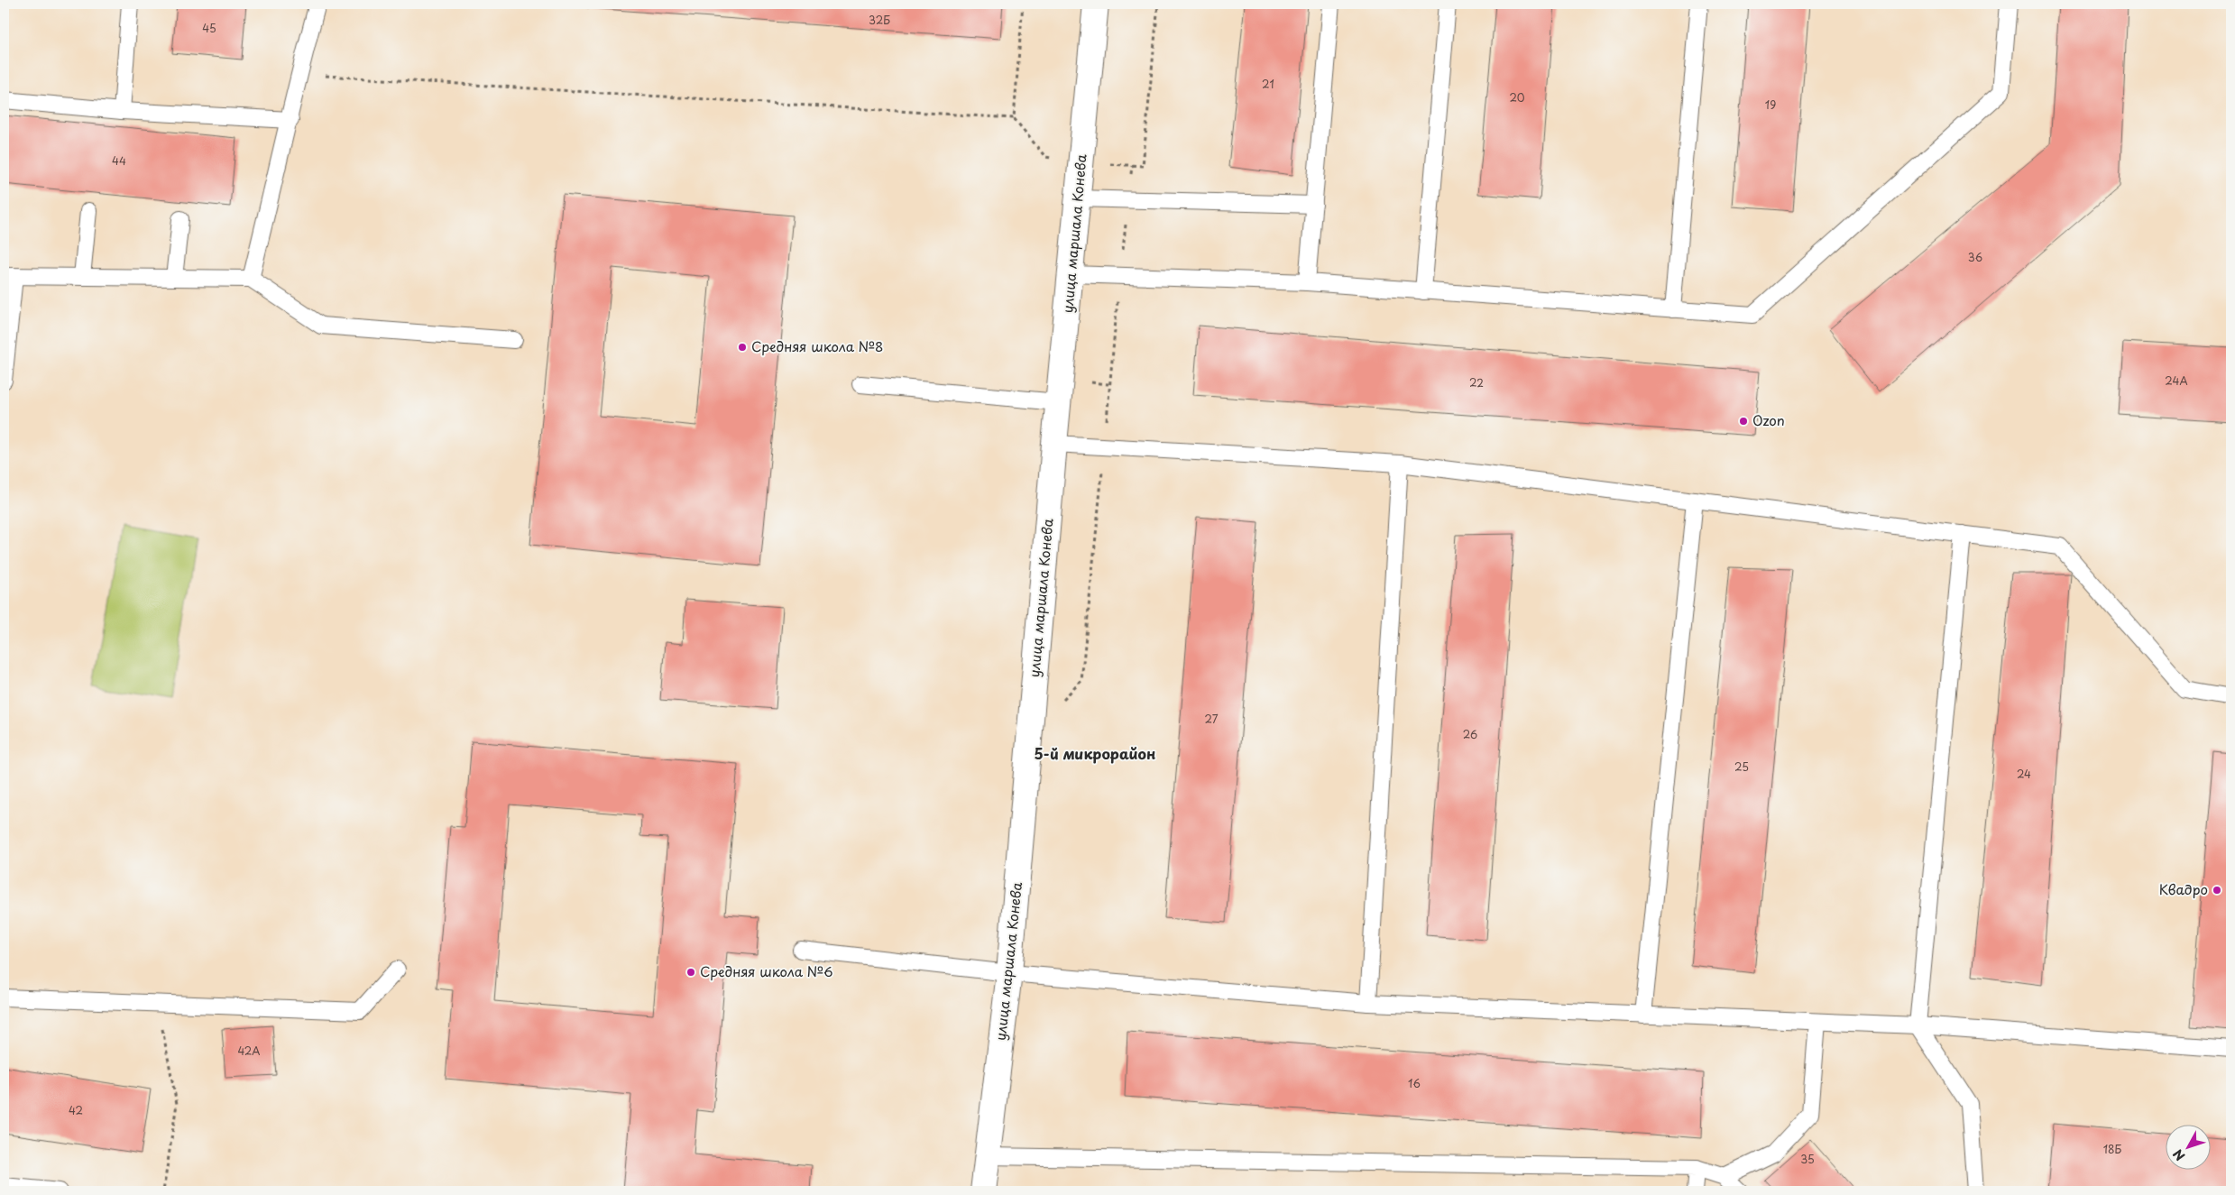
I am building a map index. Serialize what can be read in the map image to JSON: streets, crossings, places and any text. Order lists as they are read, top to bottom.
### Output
{
  "streets": {
    "street": ["улица маршала Конева"]
  },
  "districts": ["5-й микрорайон"],
  "places": [
    "Средняя школа №8",
    "Ozon",
    "Квадро",
    "Средняя школа №6"
  ],
  "house_numbers": [
    "32Б",
    "45",
    "21",
    "20",
    "19",
    "44",
    "36",
    "24А",
    "22",
    "27",
    "26",
    "25",
    "24",
    "42А",
    "16",
    "42",
    "18Б",
    "35"
  ],
  "north": "bottom left"
}
